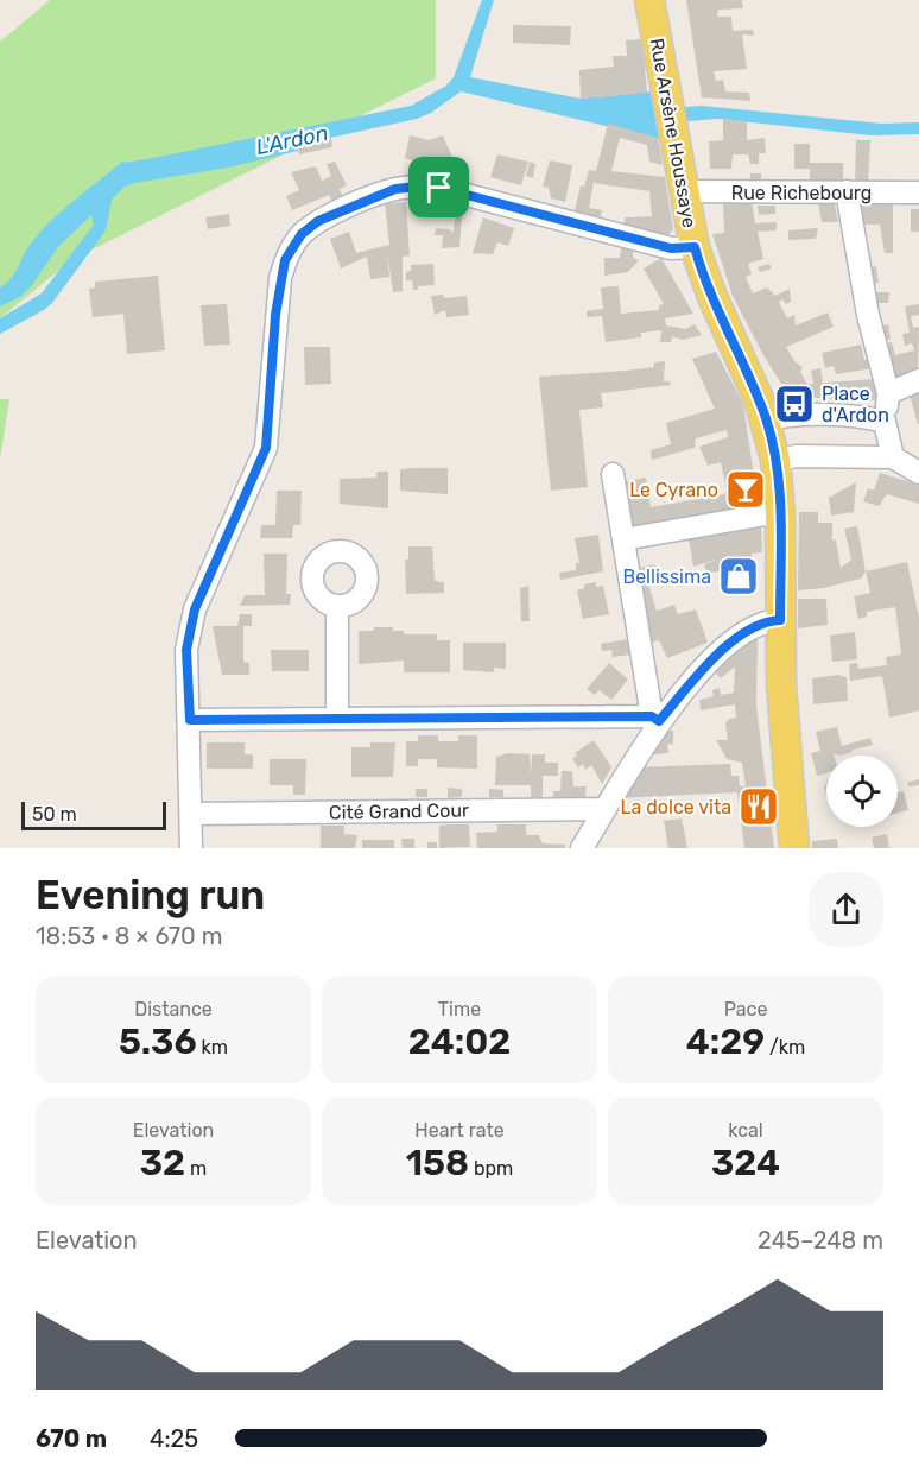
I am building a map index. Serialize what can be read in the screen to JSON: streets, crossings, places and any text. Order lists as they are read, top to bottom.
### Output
{
  "streets": {
    "main road": ["Rue Arsène Houssaye"],
    "street": ["Rue Richebourg", "Cité Grand Cour"]
  },
  "crossings": [
    ["Rue Arsène Houssaye", "Rue Richebourg"]
  ],
  "water": ["L'Ardon"],
  "places": {
    "bus stop": ["Place d'Ardon"],
    "bar": ["Le Cyrano"],
    "shop": ["Bellissima"],
    "restaurant": ["La dolce vita"]
  },
  "scale_bar": "50 m",
  "page": {
    "scale": "50 m",
    "heading": ["Evening run", "18:53 · 8 × 670 m"],
    "stats": [
      ["Distance", "5.36 km"],
      ["Time", "24:02"],
      ["Pace", "4:29 /km"],
      ["Elevation", "32 m"],
      ["Heart rate", "158 bpm"],
      ["kcal", "324"]
    ],
    "chart": ["Elevation", "245–248 m"],
    "list": [
      {
        "name": "670 m",
        "note": "4:25"
      }
    ]
  }
}
